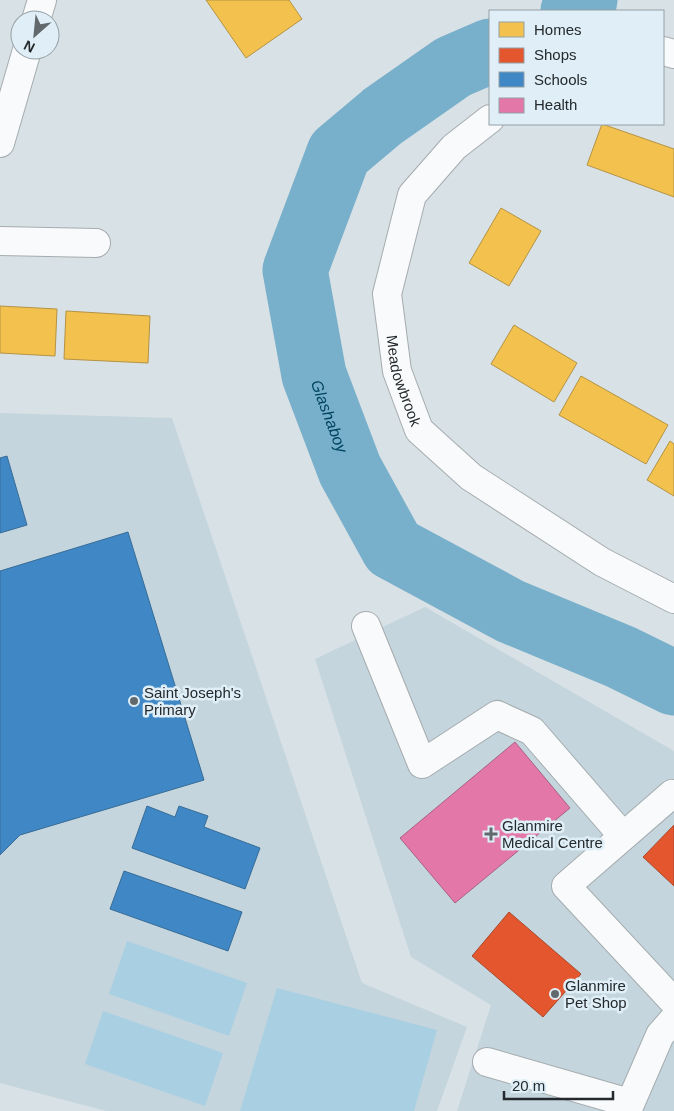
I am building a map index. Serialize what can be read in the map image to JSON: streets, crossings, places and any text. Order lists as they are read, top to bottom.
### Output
{
  "streets": {
    "street": ["Meadowbrook"]
  },
  "water": ["Glashaboy"],
  "places": {
    "other": ["Saint Joseph's Primary", "Glanmire Pet Shop"],
    "health": ["Glanmire Medical Centre"]
  },
  "legend": [
    "Homes",
    "Shops",
    "Schools",
    "Health"
  ],
  "scale_bar": "20 m",
  "north": "bottom left"
}
